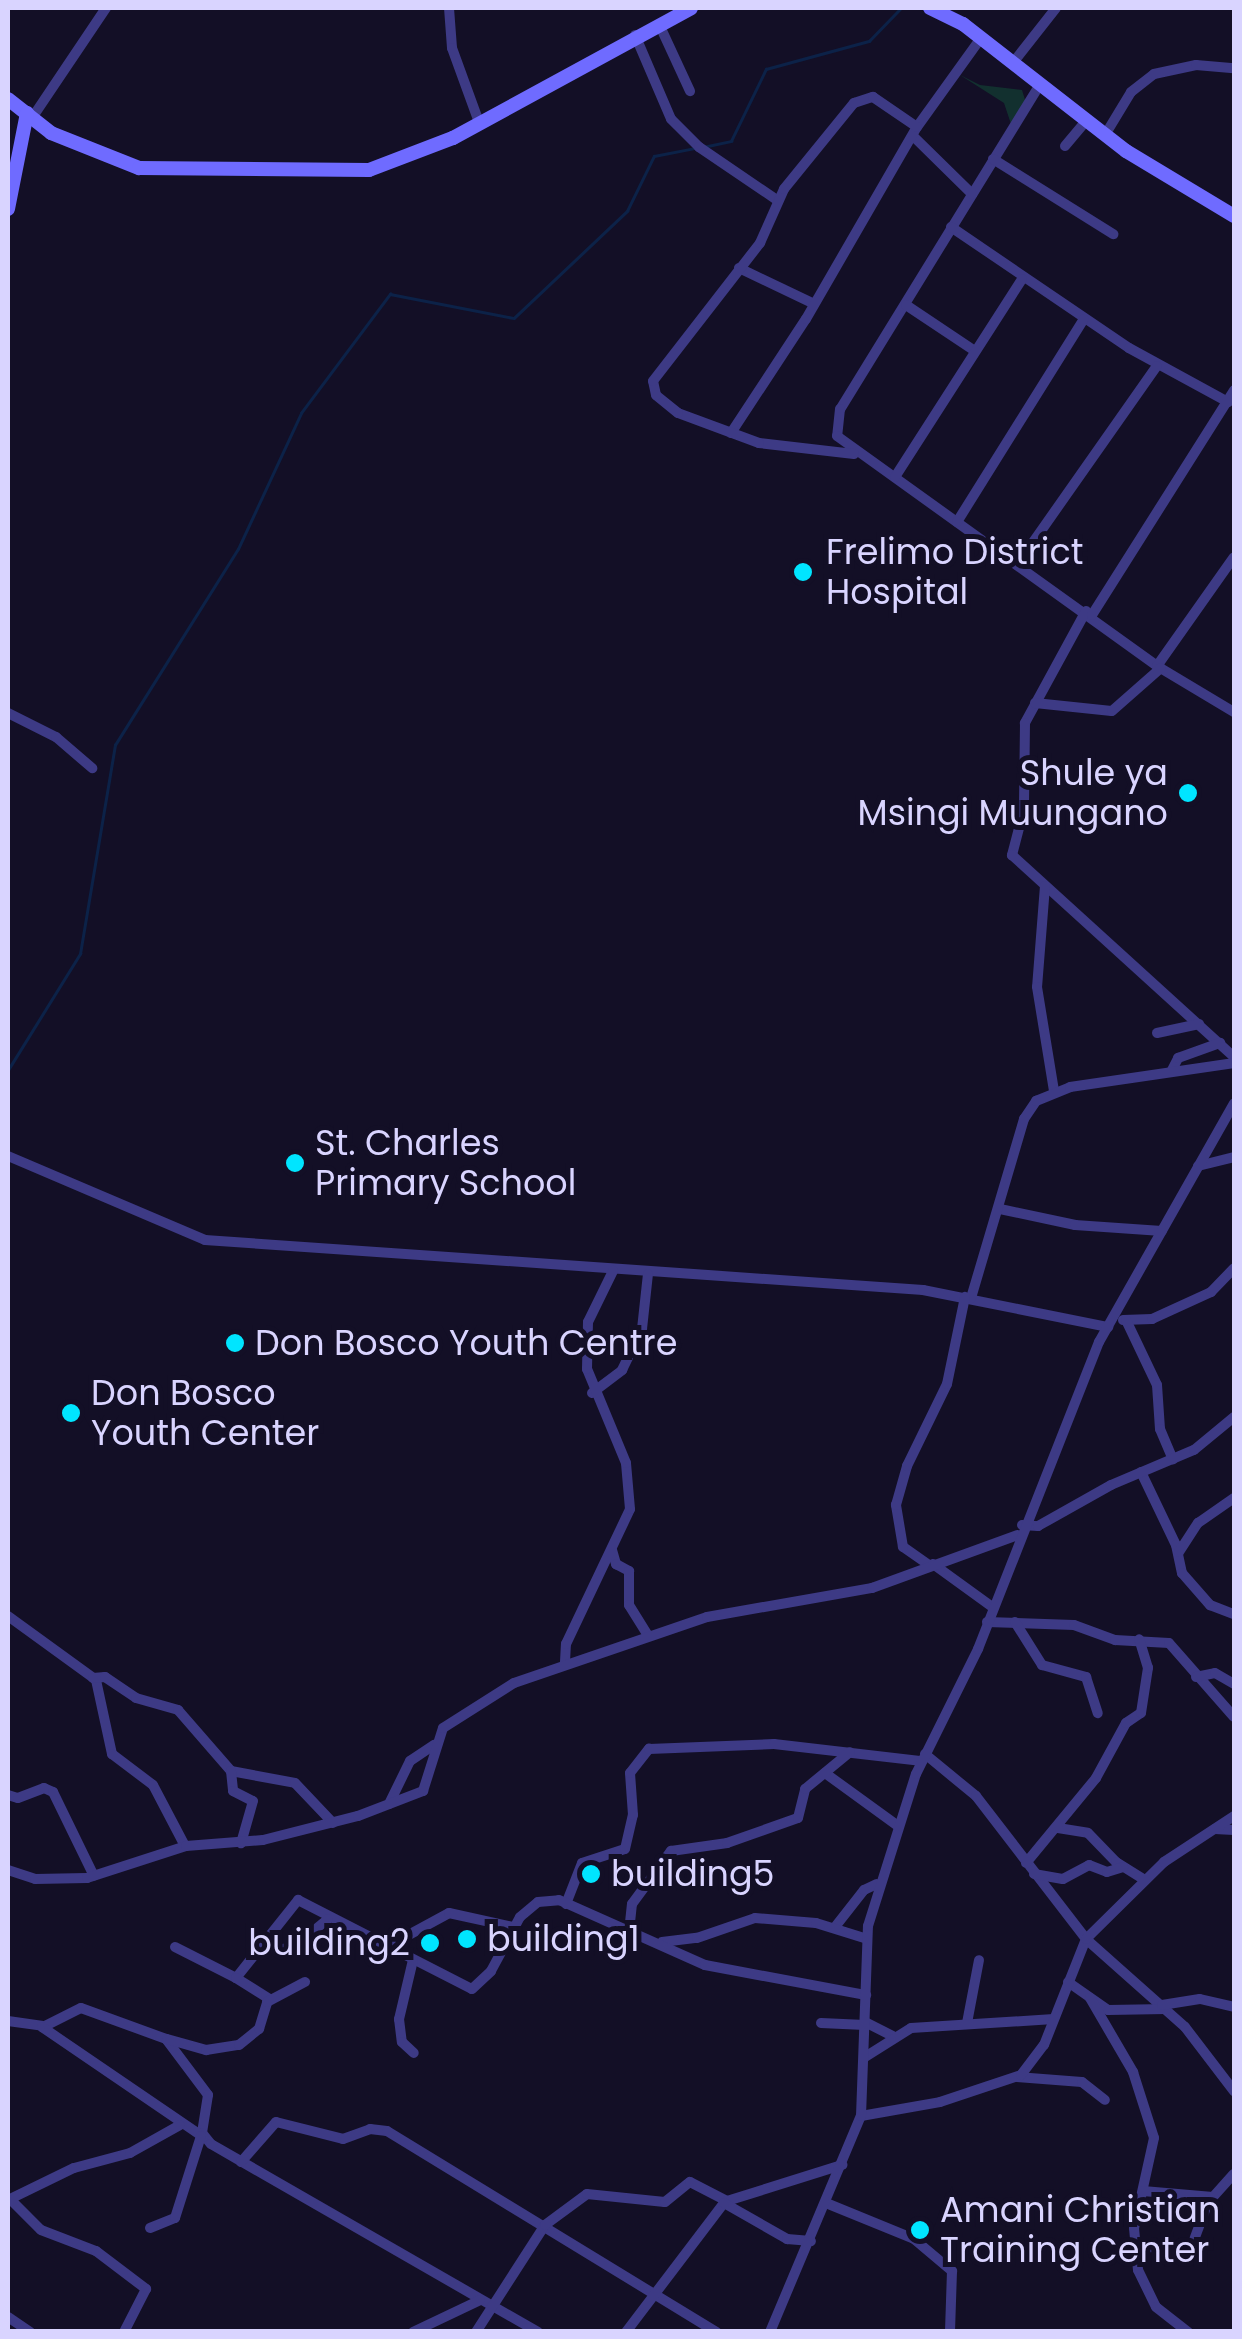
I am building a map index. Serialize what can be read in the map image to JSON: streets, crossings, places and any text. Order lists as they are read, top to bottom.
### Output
{
  "places": [
    "Frelimo District Hospital",
    "Shule ya Msingi Muungano",
    "St. Charles Primary School",
    "Don Bosco Youth Centre",
    "Don Bosco Youth Center",
    "building5",
    "building1",
    "building2",
    "Amani Christian Training Center"
  ]
}
